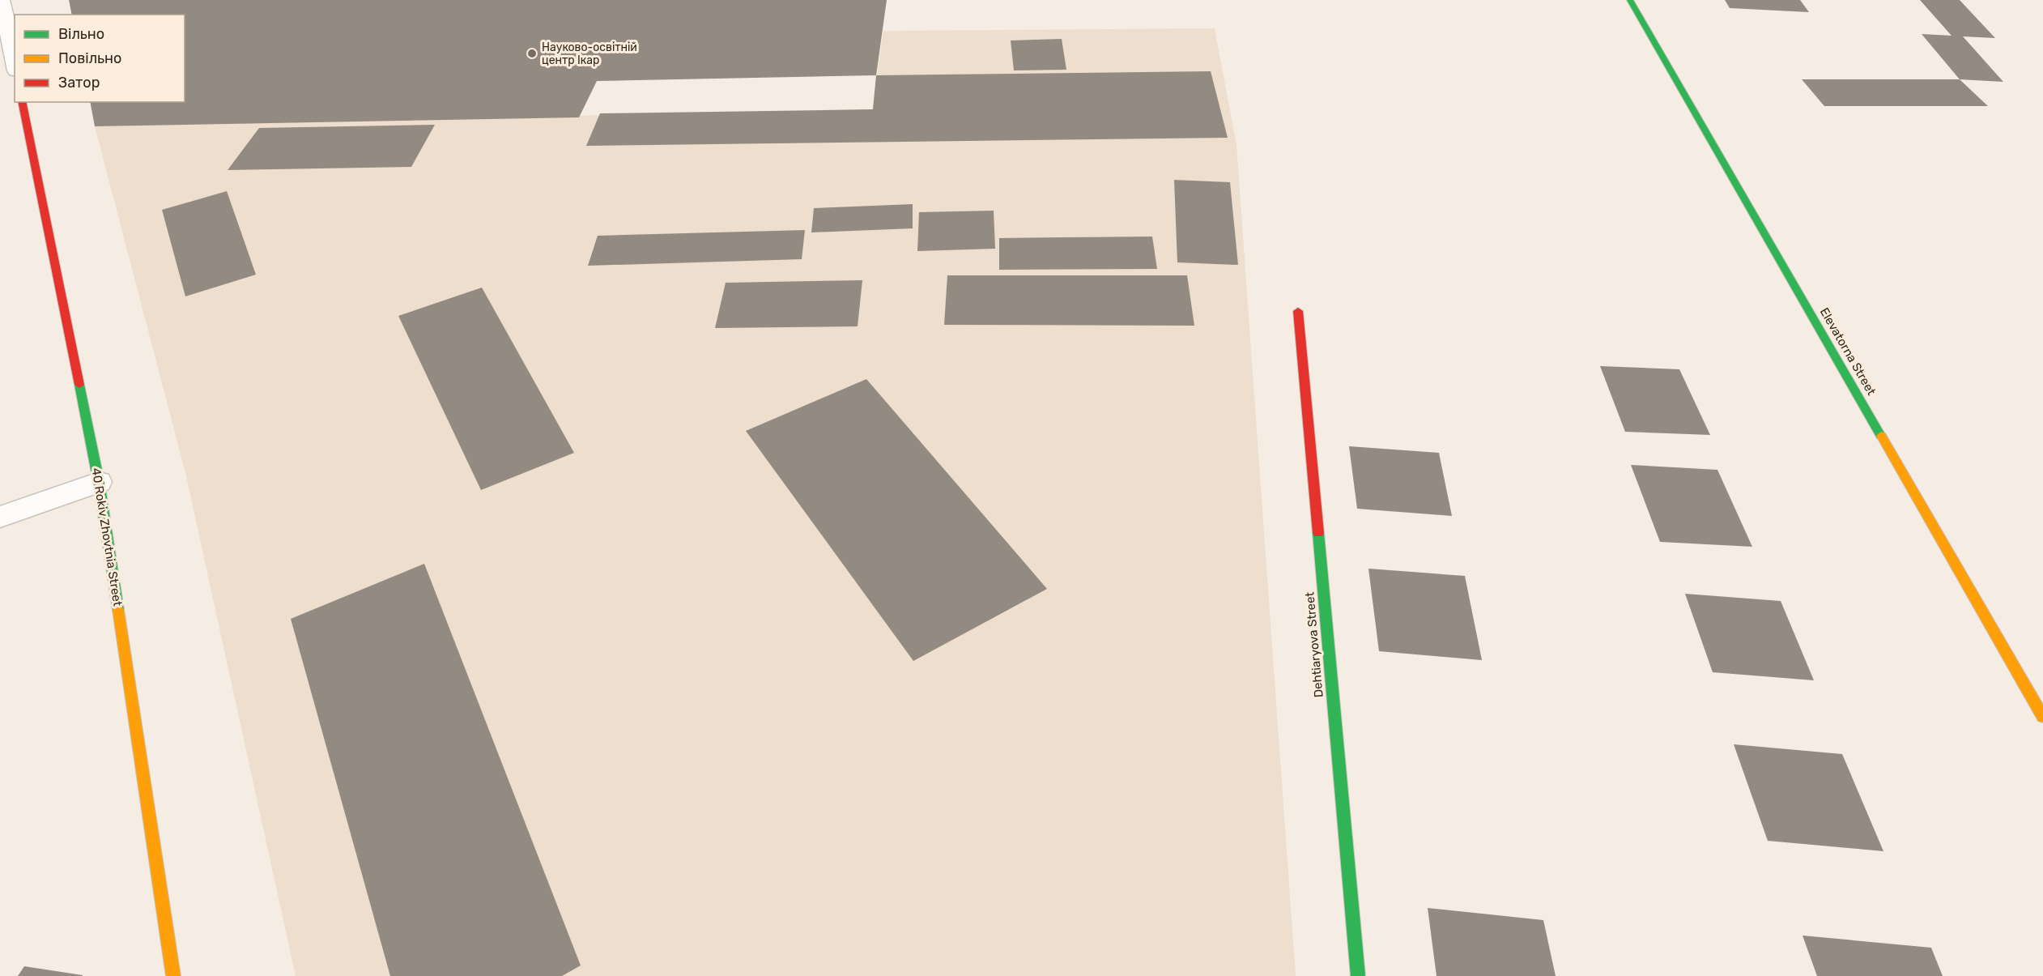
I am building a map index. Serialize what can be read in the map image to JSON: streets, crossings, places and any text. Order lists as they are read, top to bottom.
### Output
{
  "streets": {
    "street": ["Elevatorna Street", "40 Rokiv Zhovtnia Street", "Dehtiaryova Street"]
  },
  "places": ["Науково-освітній центр Ікар"],
  "legend": ["Вільно", "Повільно", "Затор"]
}
